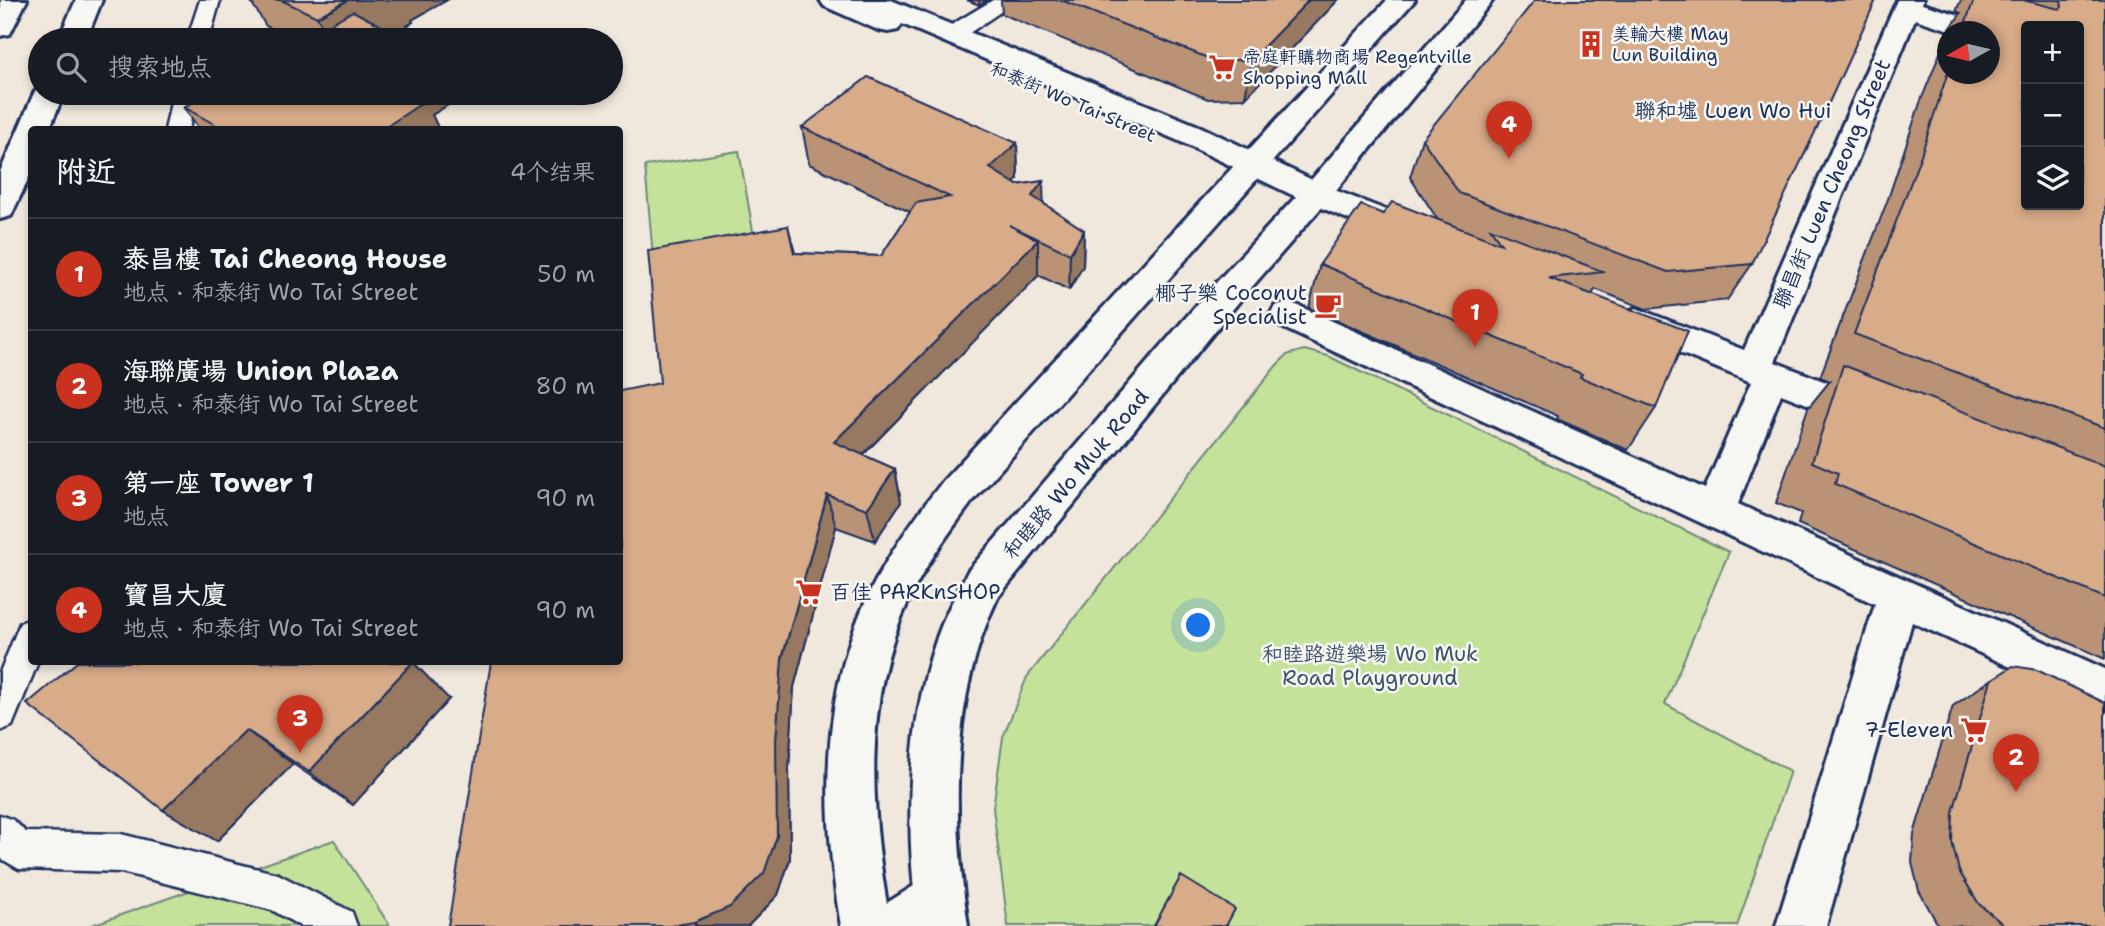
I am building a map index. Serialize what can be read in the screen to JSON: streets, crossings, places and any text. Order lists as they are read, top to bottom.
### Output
{
  "streets": {
    "street": ["和泰街 Wo Tai Street", "聯昌街 Luen Cheong Street", "和睦路 Wo Muk Road"]
  },
  "crossings": [
    ["和泰街 Wo Tai Street", "和睦路 Wo Muk Road"]
  ],
  "districts": ["聯和墟 Luen Wo Hui"],
  "parks": ["和睦路遊樂場 Wo Muk Road Playground"],
  "places": {
    "building": ["美輪大樓 May Lun Building"],
    "supermarket": ["帝庭軒購物商場 Regentville Shopping Mall", "百佳 PARKnSHOP", "7-Eleven"],
    "cafe": ["椰子樂 Coconut Specialist"]
  },
  "north": "left",
  "page": {
    "map_buttons": ["+", "−"],
    "search": "搜索地点",
    "pins": [
      "4",
      "1",
      "3",
      "2"
    ],
    "heading": ["附近", "4个结果"],
    "list": [
      {
        "mark": "1",
        "name": "泰昌樓 Tai Cheong House",
        "note": "地点 · 和泰街 Wo Tai Street",
        "value": "50 m"
      },
      {
        "mark": "2",
        "name": "海聯廣場 Union Plaza",
        "note": "地点 · 和泰街 Wo Tai Street",
        "value": "80 m"
      },
      {
        "mark": "3",
        "name": "第一座 Tower 1",
        "note": "地点",
        "value": "90 m"
      },
      {
        "mark": "4",
        "name": "寶昌大廈",
        "note": "地点 · 和泰街 Wo Tai Street",
        "value": "90 m"
      }
    ]
  }
}
